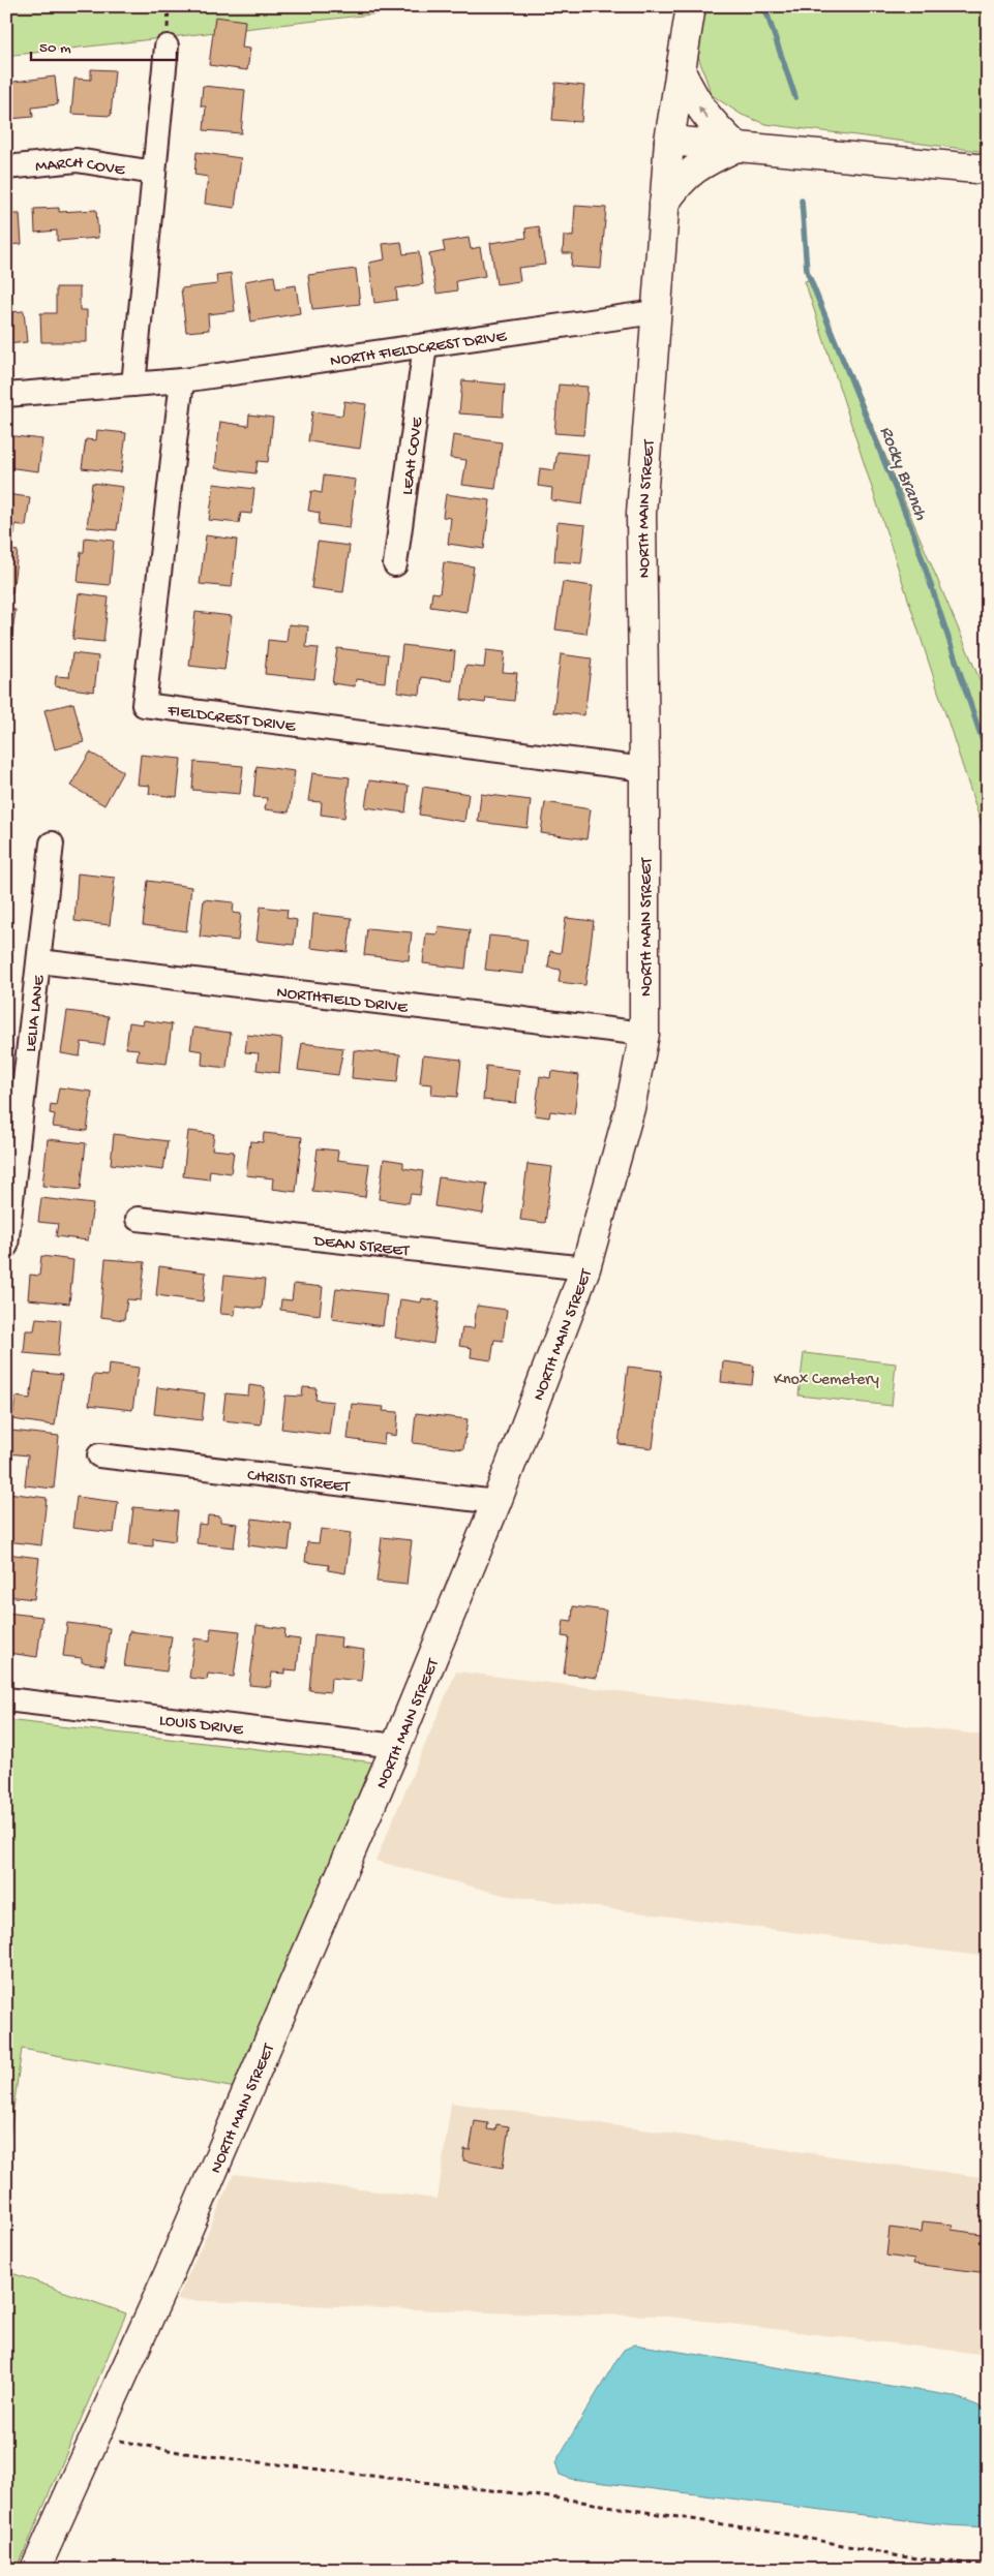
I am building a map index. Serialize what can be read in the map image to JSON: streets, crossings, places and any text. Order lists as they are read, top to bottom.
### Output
{
  "streets": {
    "street": [
      "MARCH COVE",
      "NORTH FIELDCREST DRIVE",
      "LEAH COVE",
      "NORTH MAIN STREET",
      "FIELDCREST DRIVE",
      "NORTHFIELD DRIVE",
      "LELIA LANE",
      "DEAN STREET",
      "CHRISTI STREET",
      "LOUIS DRIVE"
    ]
  },
  "crossings": [
    ["NORTH FIELDCREST DRIVE", "LEAH COVE"],
    ["NORTH FIELDCREST DRIVE", "NORTH MAIN STREET"],
    ["NORTH FIELDCREST DRIVE", "FIELDCREST DRIVE"],
    ["NORTH MAIN STREET", "FIELDCREST DRIVE"],
    ["NORTH MAIN STREET", "NORTHFIELD DRIVE"],
    ["NORTH MAIN STREET", "DEAN STREET"],
    ["NORTH MAIN STREET", "CHRISTI STREET"],
    ["NORTH MAIN STREET", "LOUIS DRIVE"],
    ["NORTHFIELD DRIVE", "LELIA LANE"]
  ],
  "water": ["Rocky Branch"],
  "parks": ["Knox Cemetery"],
  "scale_bar": "50 m"
}
